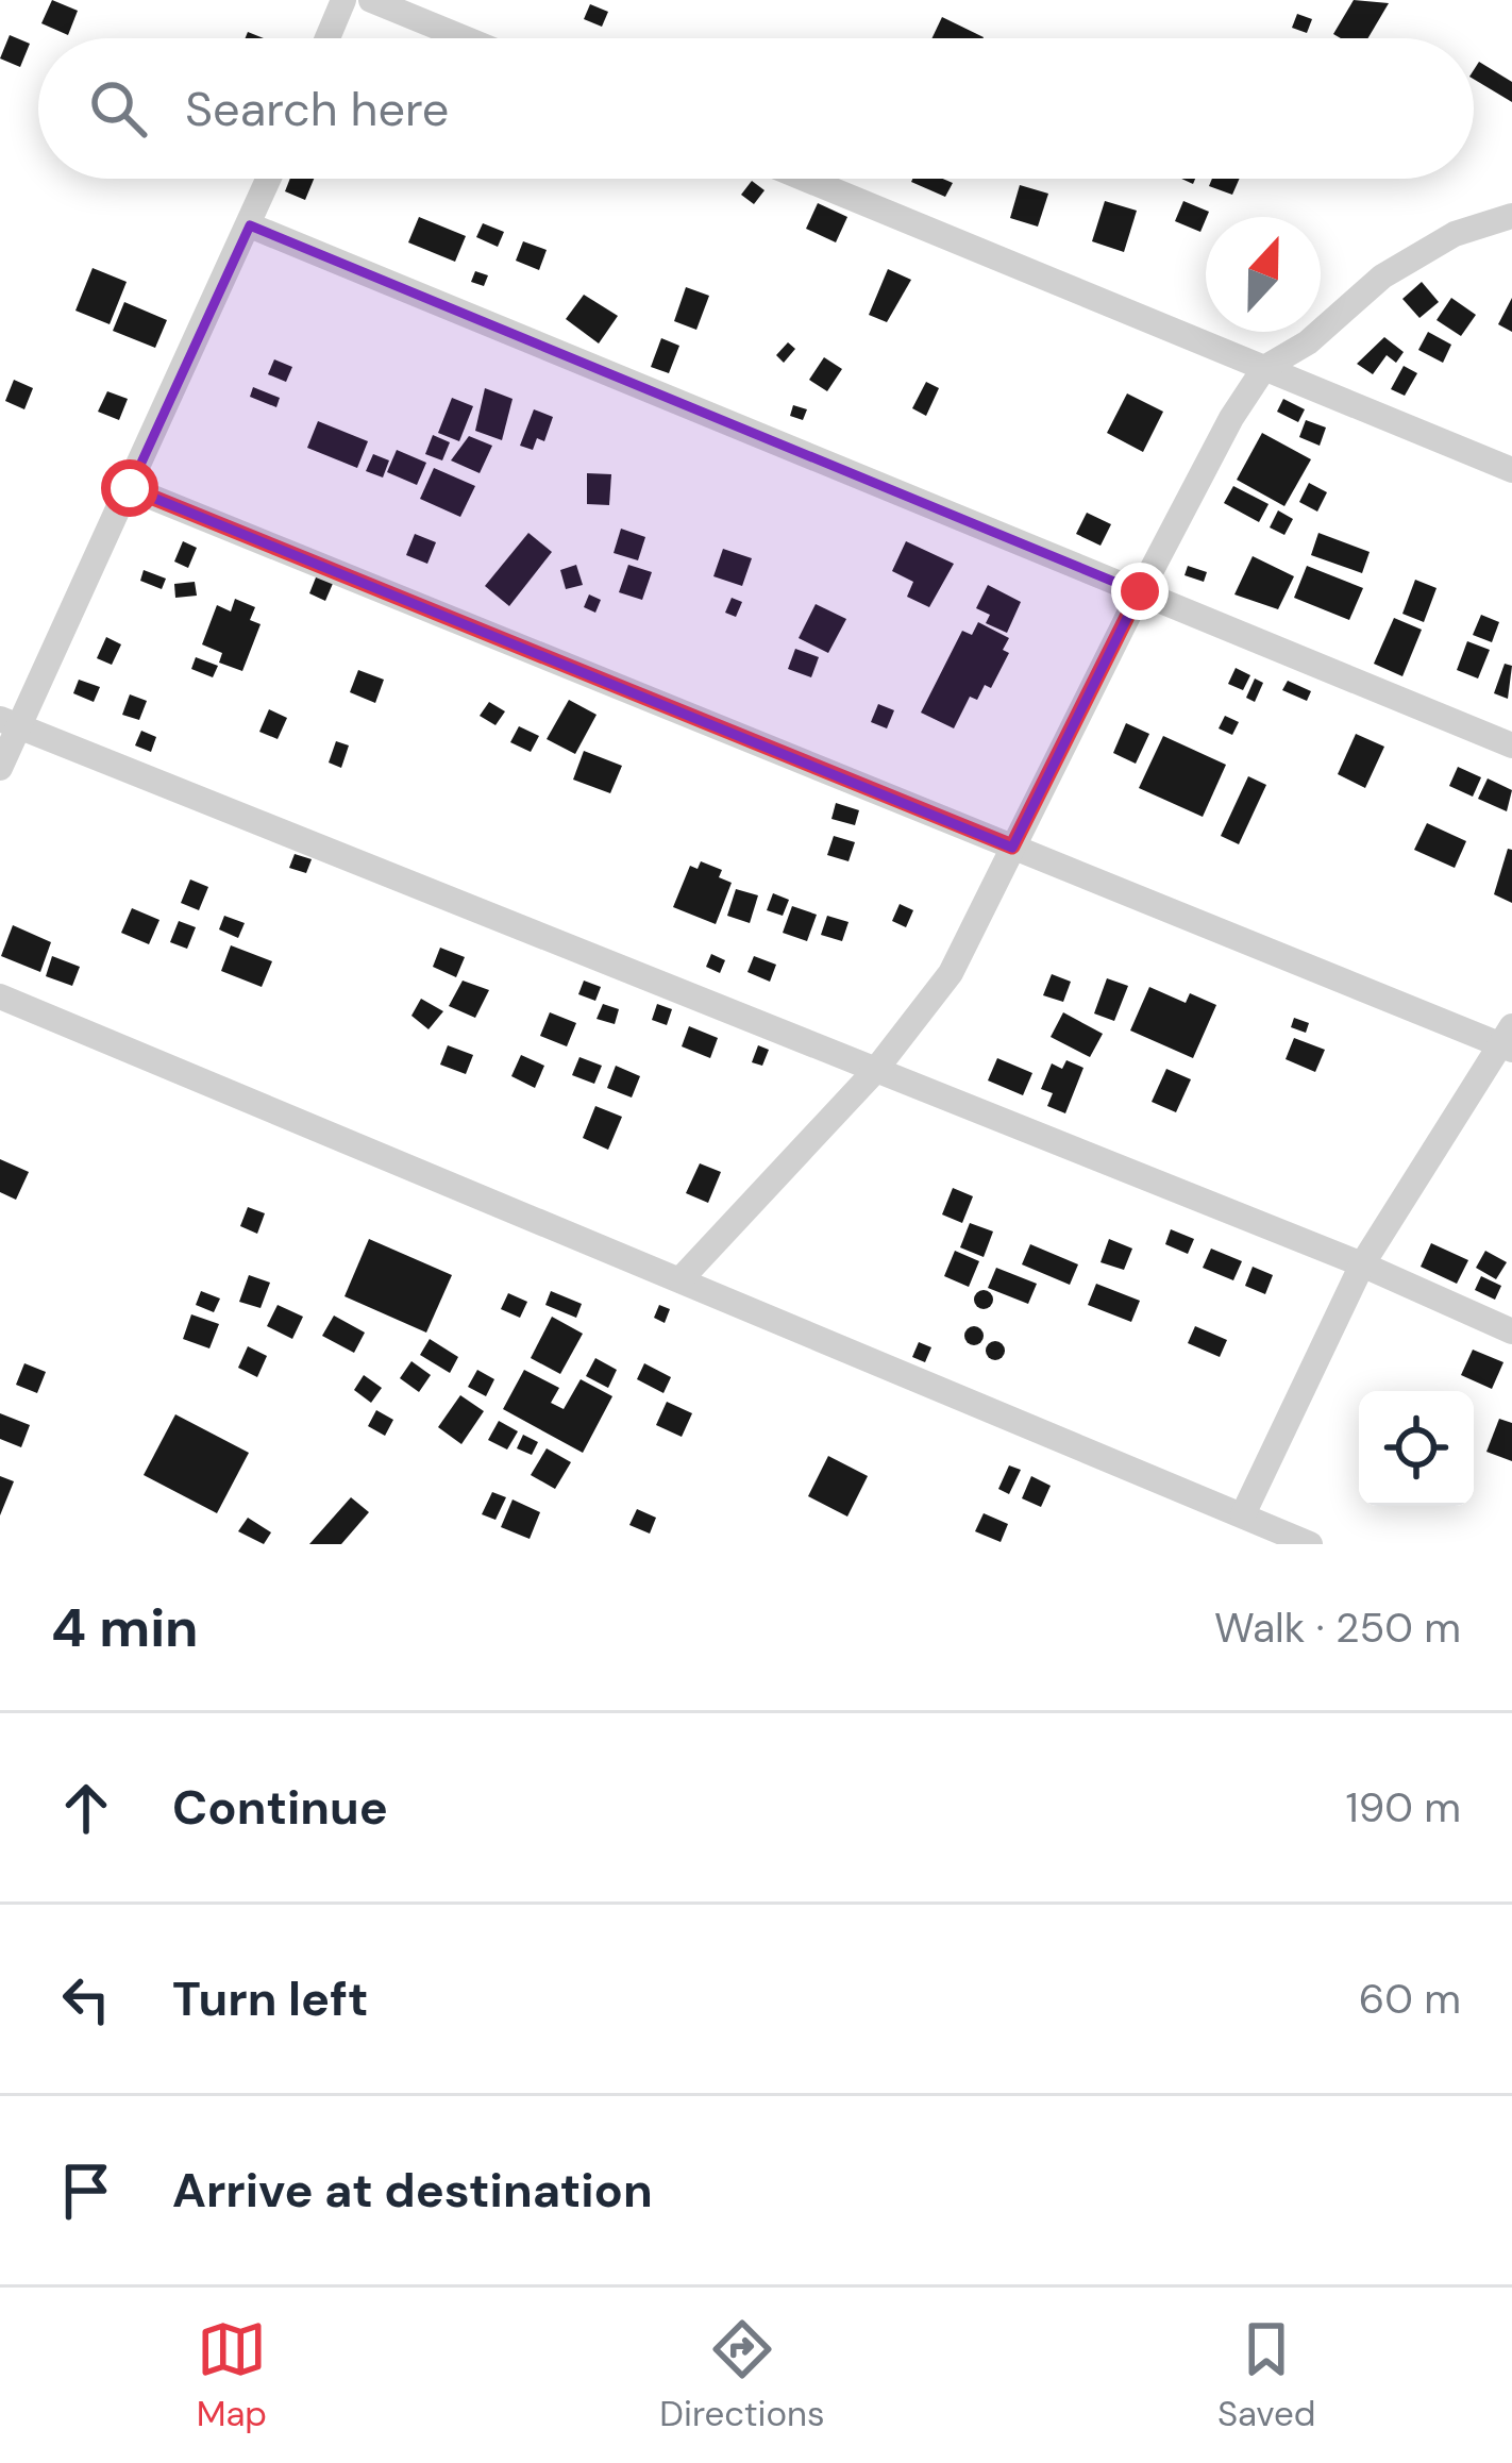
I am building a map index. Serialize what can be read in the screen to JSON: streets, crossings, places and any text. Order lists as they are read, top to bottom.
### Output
{
  "north": "top",
  "page": {
    "search": "Search here",
    "heading": ["4 min", "Walk · 250 m"],
    "list": [
      ["Continue", "190 m"],
      ["Turn left", "60 m"],
      "Arrive at destination"
    ],
    "nav": ["Map", "Directions", "Saved"]
  }
}
